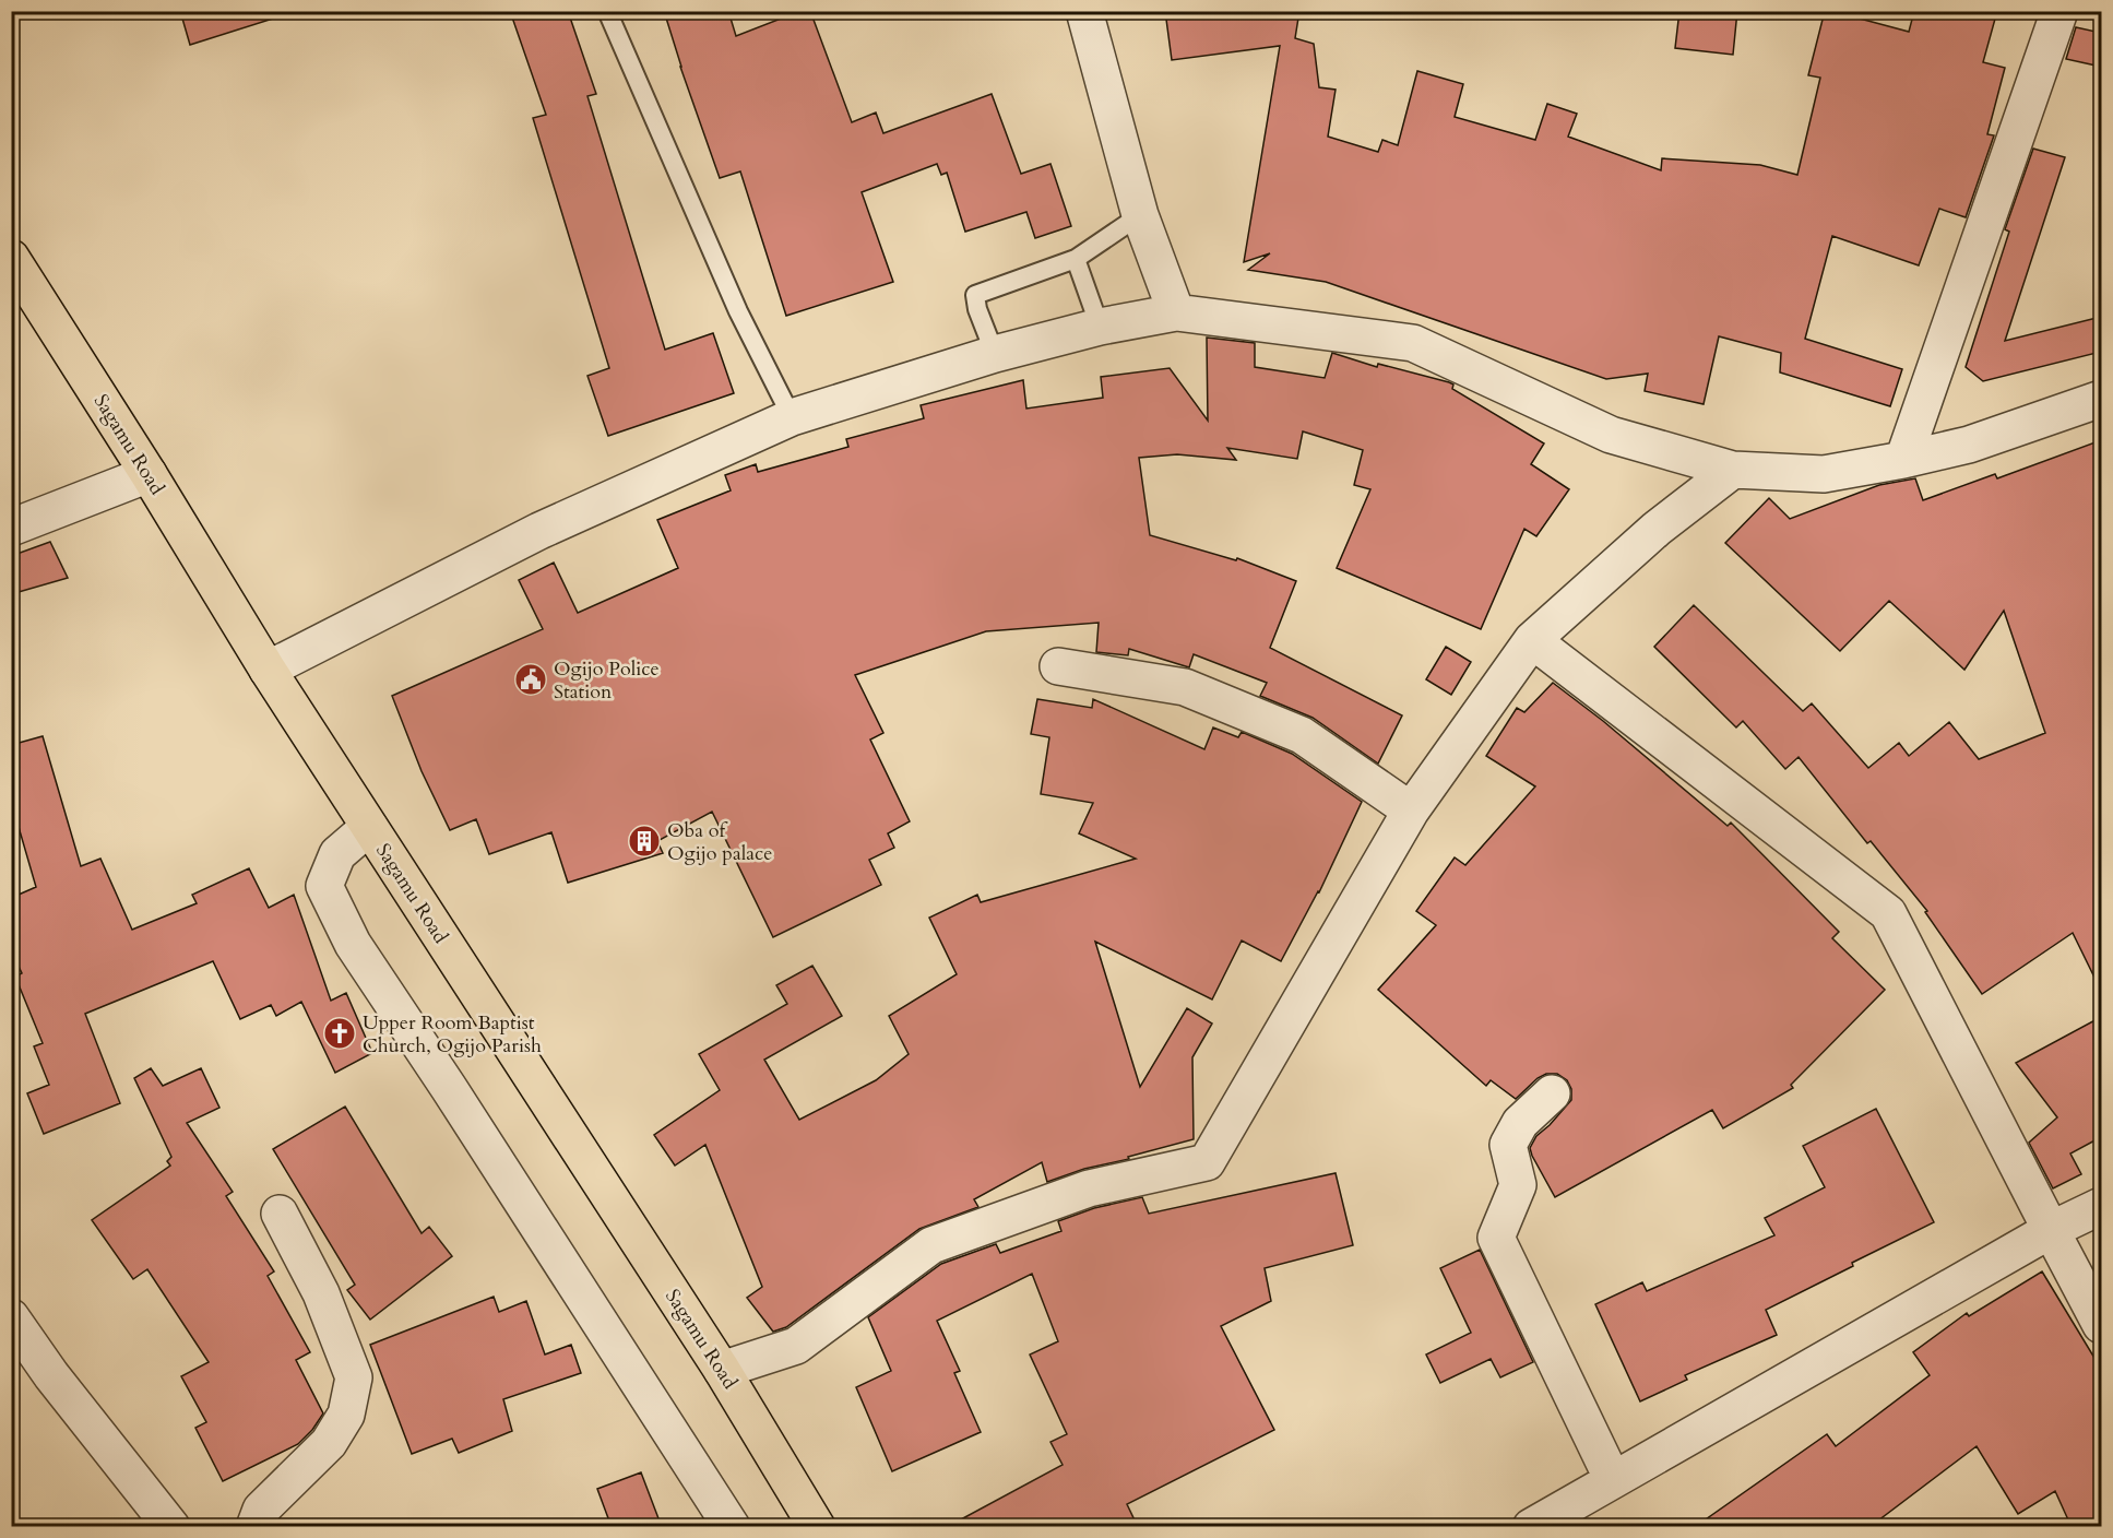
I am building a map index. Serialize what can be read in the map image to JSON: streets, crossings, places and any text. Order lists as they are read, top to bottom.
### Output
{
  "streets": {
    "highway": ["Sagamu Road"]
  },
  "places": {
    "public building": ["Ogijo Police Station"],
    "building": ["Oba of Ogijo palace"],
    "church": ["Upper Room Baptist Church, Ogijo Parish"]
  }
}
